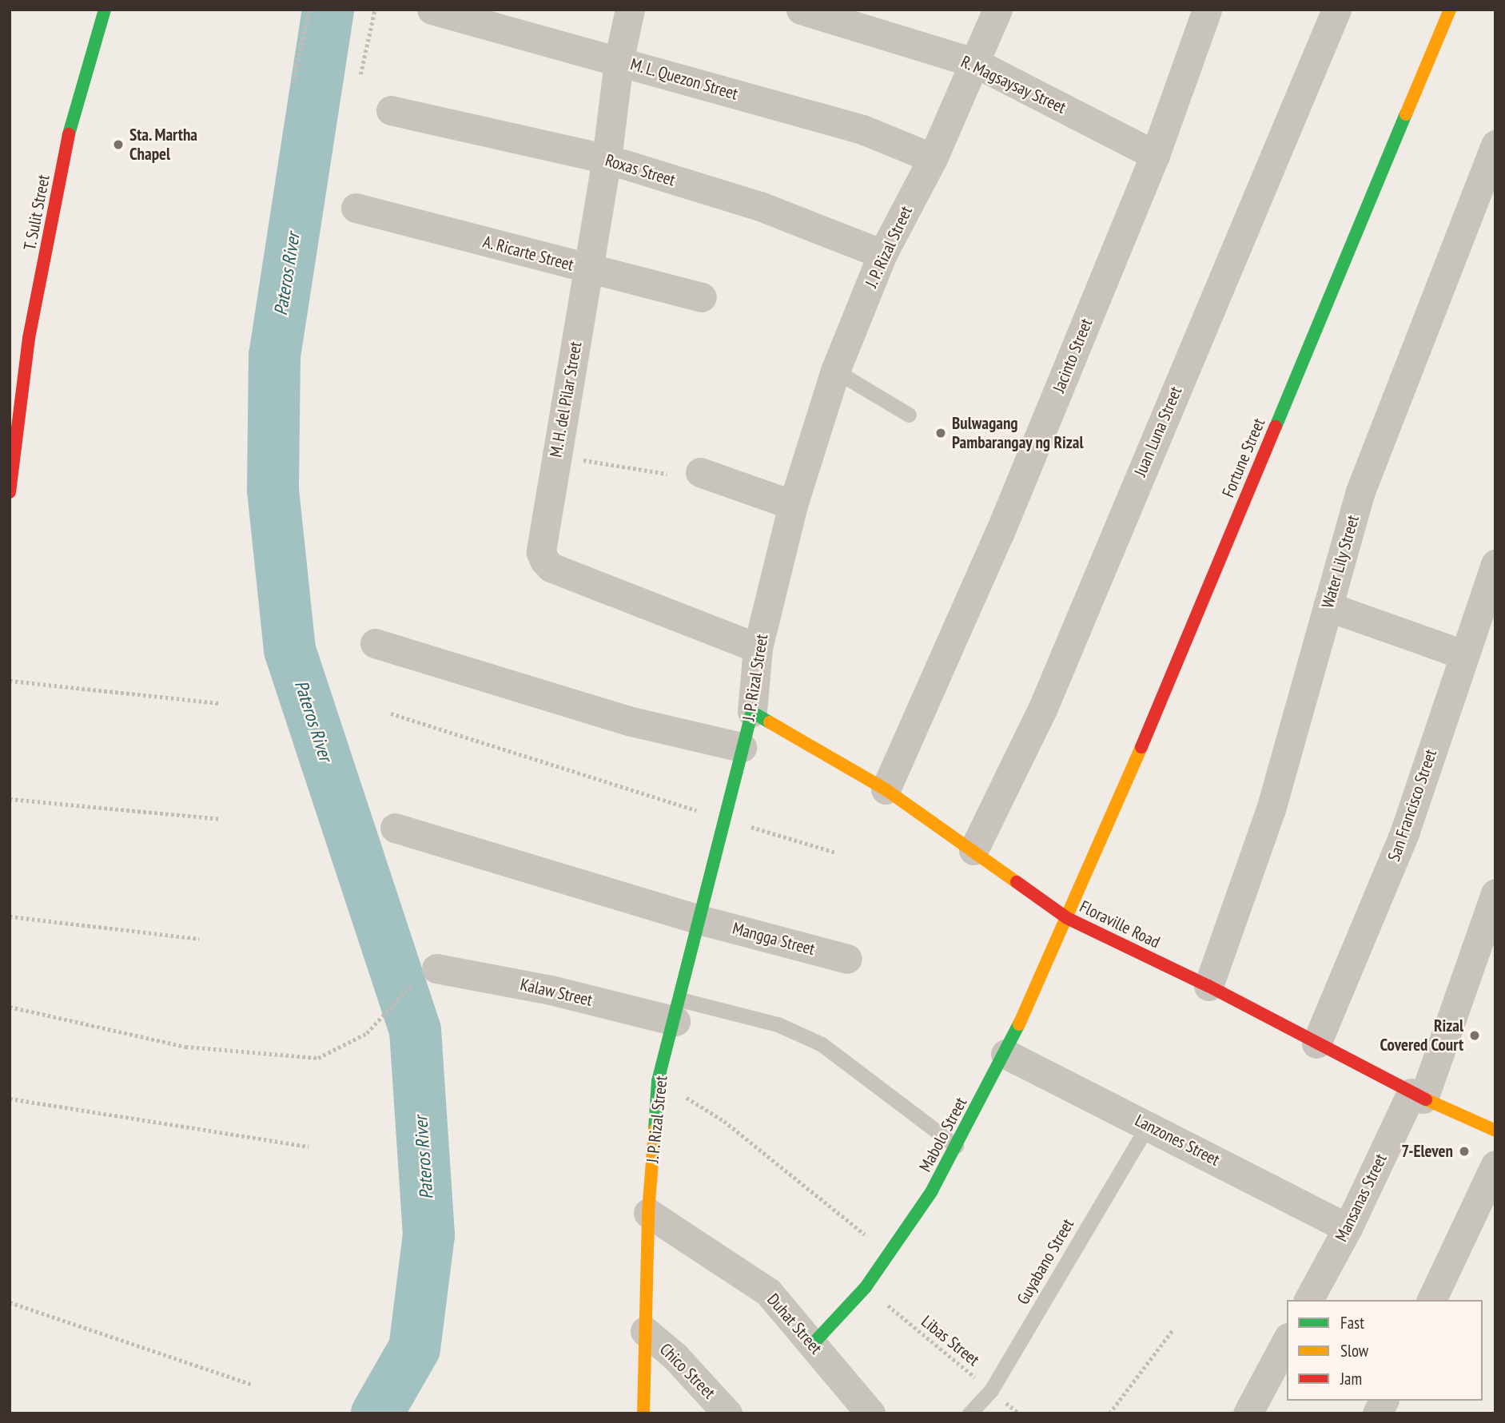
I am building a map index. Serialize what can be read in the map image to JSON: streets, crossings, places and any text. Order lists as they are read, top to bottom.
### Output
{
  "streets": {
    "street": [
      "M. L. Quezon Street",
      "R. Magsaysay Street",
      "Roxas Street",
      "T. Sulit Street",
      "J. P. Rizal Street",
      "A. Ricarte Street",
      "Jacinto Street",
      "M. H. del Pilar Street",
      "Juan Luna Street",
      "Fortune Street",
      "Water Lily Street",
      "San Francisco Street",
      "Floraville Road",
      "Mangga Street",
      "Kalaw Street",
      "Mabolo Street",
      "Lanzones Street",
      "Mansanas Street",
      "Duhat Street",
      "Chico Street"
    ],
    "lane": ["Guyabano Street"],
    "path": ["Libas Street"]
  },
  "crossings": [
    ["M. L. Quezon Street", "J. P. Rizal Street"],
    ["M. L. Quezon Street", "M. H. del Pilar Street"],
    ["R. Magsaysay Street", "J. P. Rizal Street"],
    ["R. Magsaysay Street", "Jacinto Street"],
    ["Roxas Street", "J. P. Rizal Street"],
    ["Roxas Street", "M. H. del Pilar Street"],
    ["J. P. Rizal Street", "M. H. del Pilar Street"],
    ["J. P. Rizal Street", "Floraville Road"],
    ["J. P. Rizal Street", "Mangga Street"],
    ["J. P. Rizal Street", "Kalaw Street"],
    ["J. P. Rizal Street", "Duhat Street"],
    ["J. P. Rizal Street", "Chico Street"],
    ["A. Ricarte Street", "M. H. del Pilar Street"],
    ["Jacinto Street", "Floraville Road"],
    ["Juan Luna Street", "Floraville Road"],
    ["Fortune Street", "Floraville Road"],
    ["Fortune Street", "Mabolo Street"],
    ["Water Lily Street", "Floraville Road"],
    ["San Francisco Street", "Floraville Road"],
    ["Floraville Road", "Mabolo Street"],
    ["Floraville Road", "Mansanas Street"],
    ["Mabolo Street", "Lanzones Street"],
    ["Mabolo Street", "Duhat Street"],
    ["Mabolo Street", "Libas Street"],
    ["Lanzones Street", "Mansanas Street"],
    ["Lanzones Street", "Guyabano Street"],
    ["Guyabano Street", "Libas Street"]
  ],
  "water": ["Pateros River"],
  "places": [
    "Sta. Martha Chapel",
    "Bulwagang Pambarangay ng Rizal",
    "Rizal Covered Court",
    "7-Eleven"
  ],
  "legend": ["Fast", "Slow", "Jam"]
}
